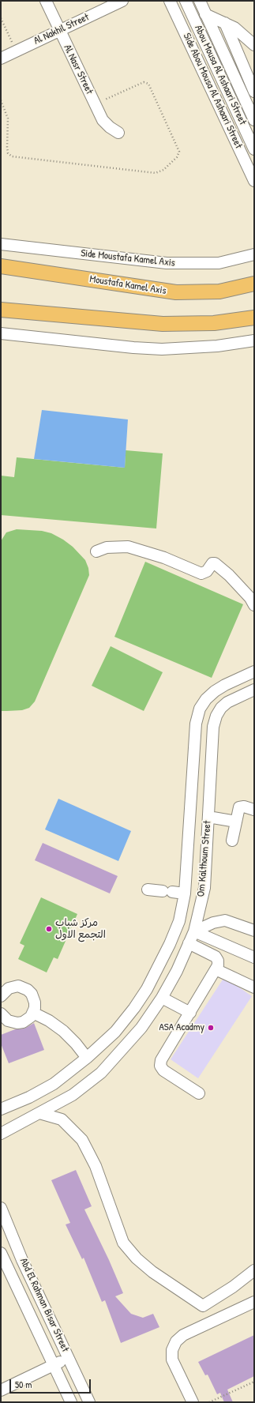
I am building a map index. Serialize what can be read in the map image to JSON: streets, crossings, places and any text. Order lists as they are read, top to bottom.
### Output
{
  "streets": {
    "main road": ["Moustafa Kamel Axis"],
    "street": [
      "Al Nakhil Street",
      "Al Nasr Street",
      "Abou Mousa Al Ashaari Street",
      "Side Abou Mousa Al Ashaari Street",
      "Side Moustafa Kamel Axis",
      "Om Kalthoum Street",
      "Abd El Rahman Bisar Street"
    ]
  },
  "crossings": [
    ["Al Nakhil Street", "Al Nasr Street"]
  ],
  "places": ["مركز شباب التجمع الاول", "ASA Acadmy"],
  "scale_bar": "50 m"
}
